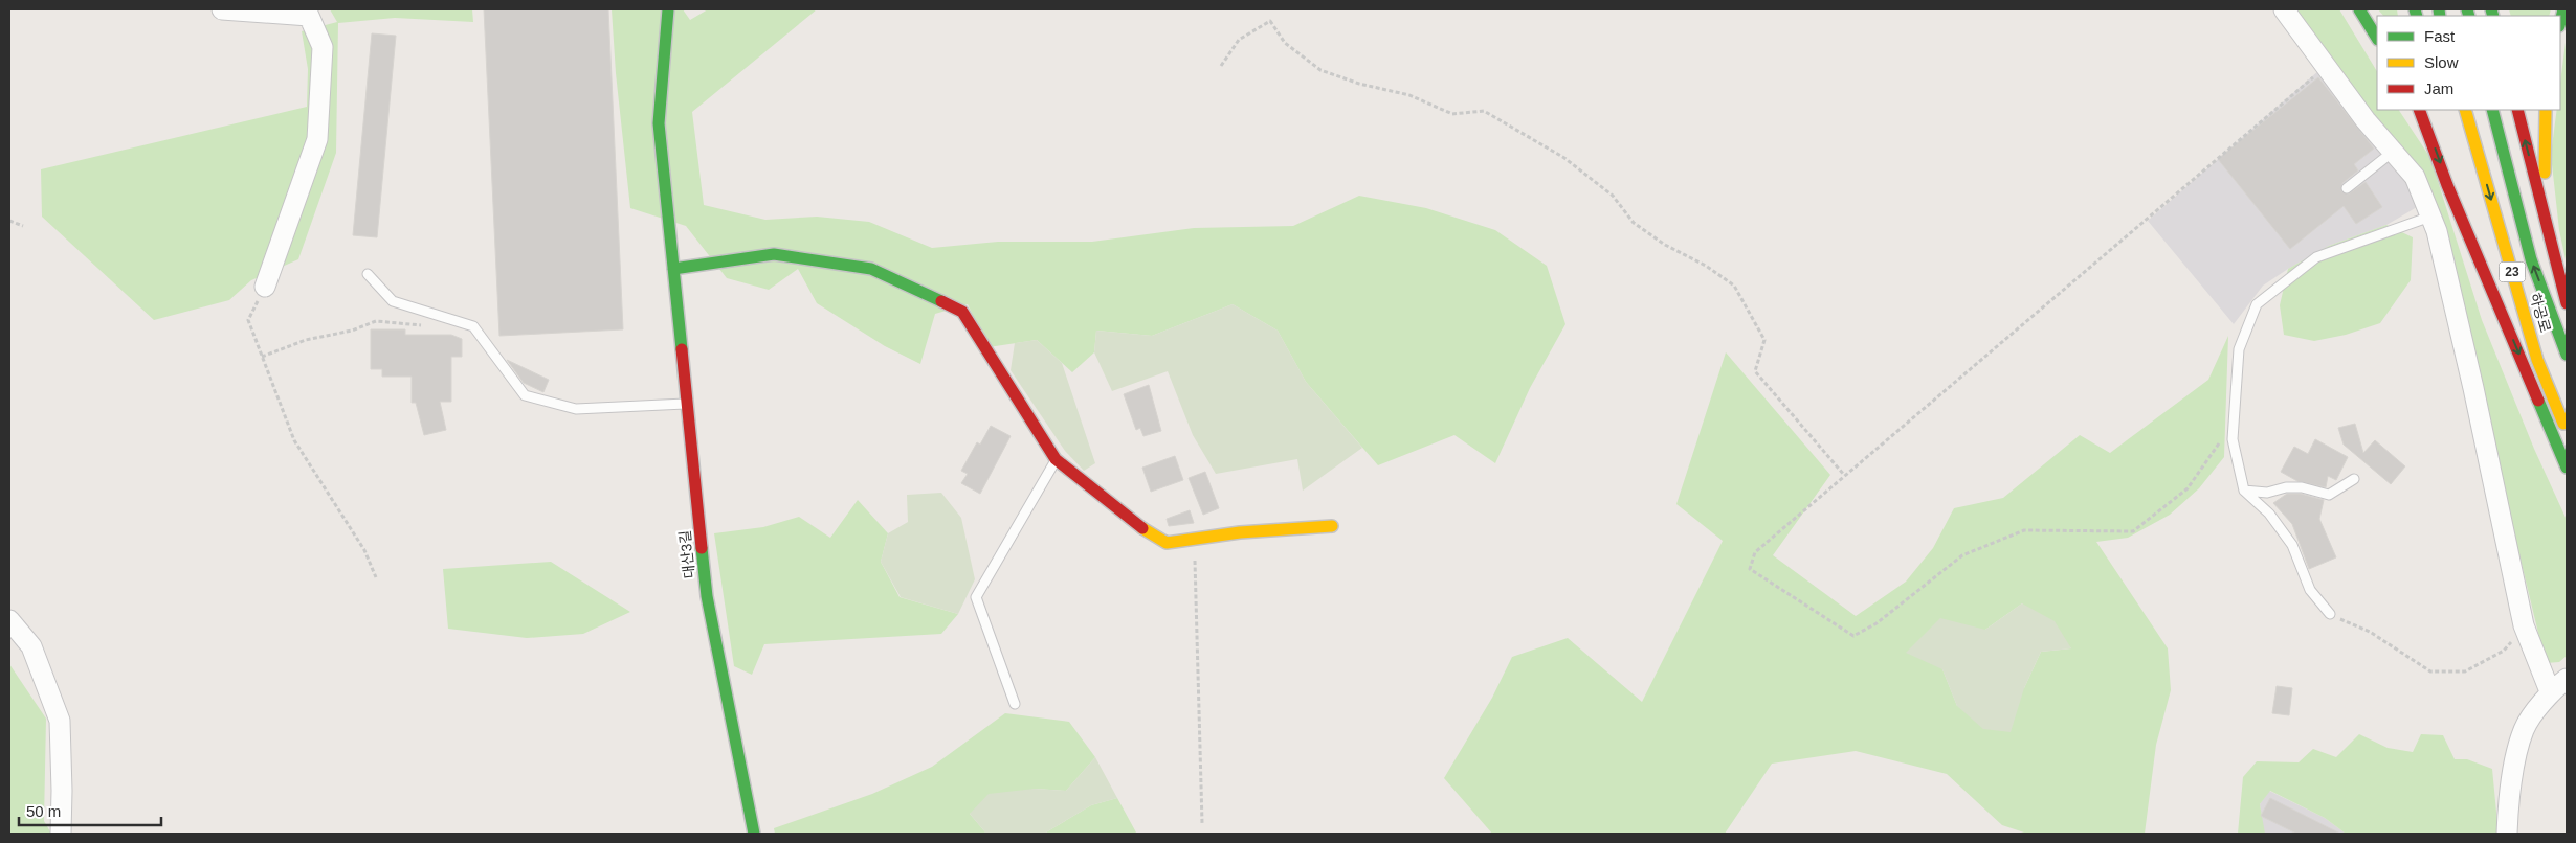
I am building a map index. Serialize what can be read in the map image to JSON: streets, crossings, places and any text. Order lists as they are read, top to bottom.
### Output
{
  "streets": {
    "main road": ["23", "하공로", "대산3길"]
  },
  "legend": ["Fast", "Slow", "Jam"],
  "scale_bar": "50 m"
}
